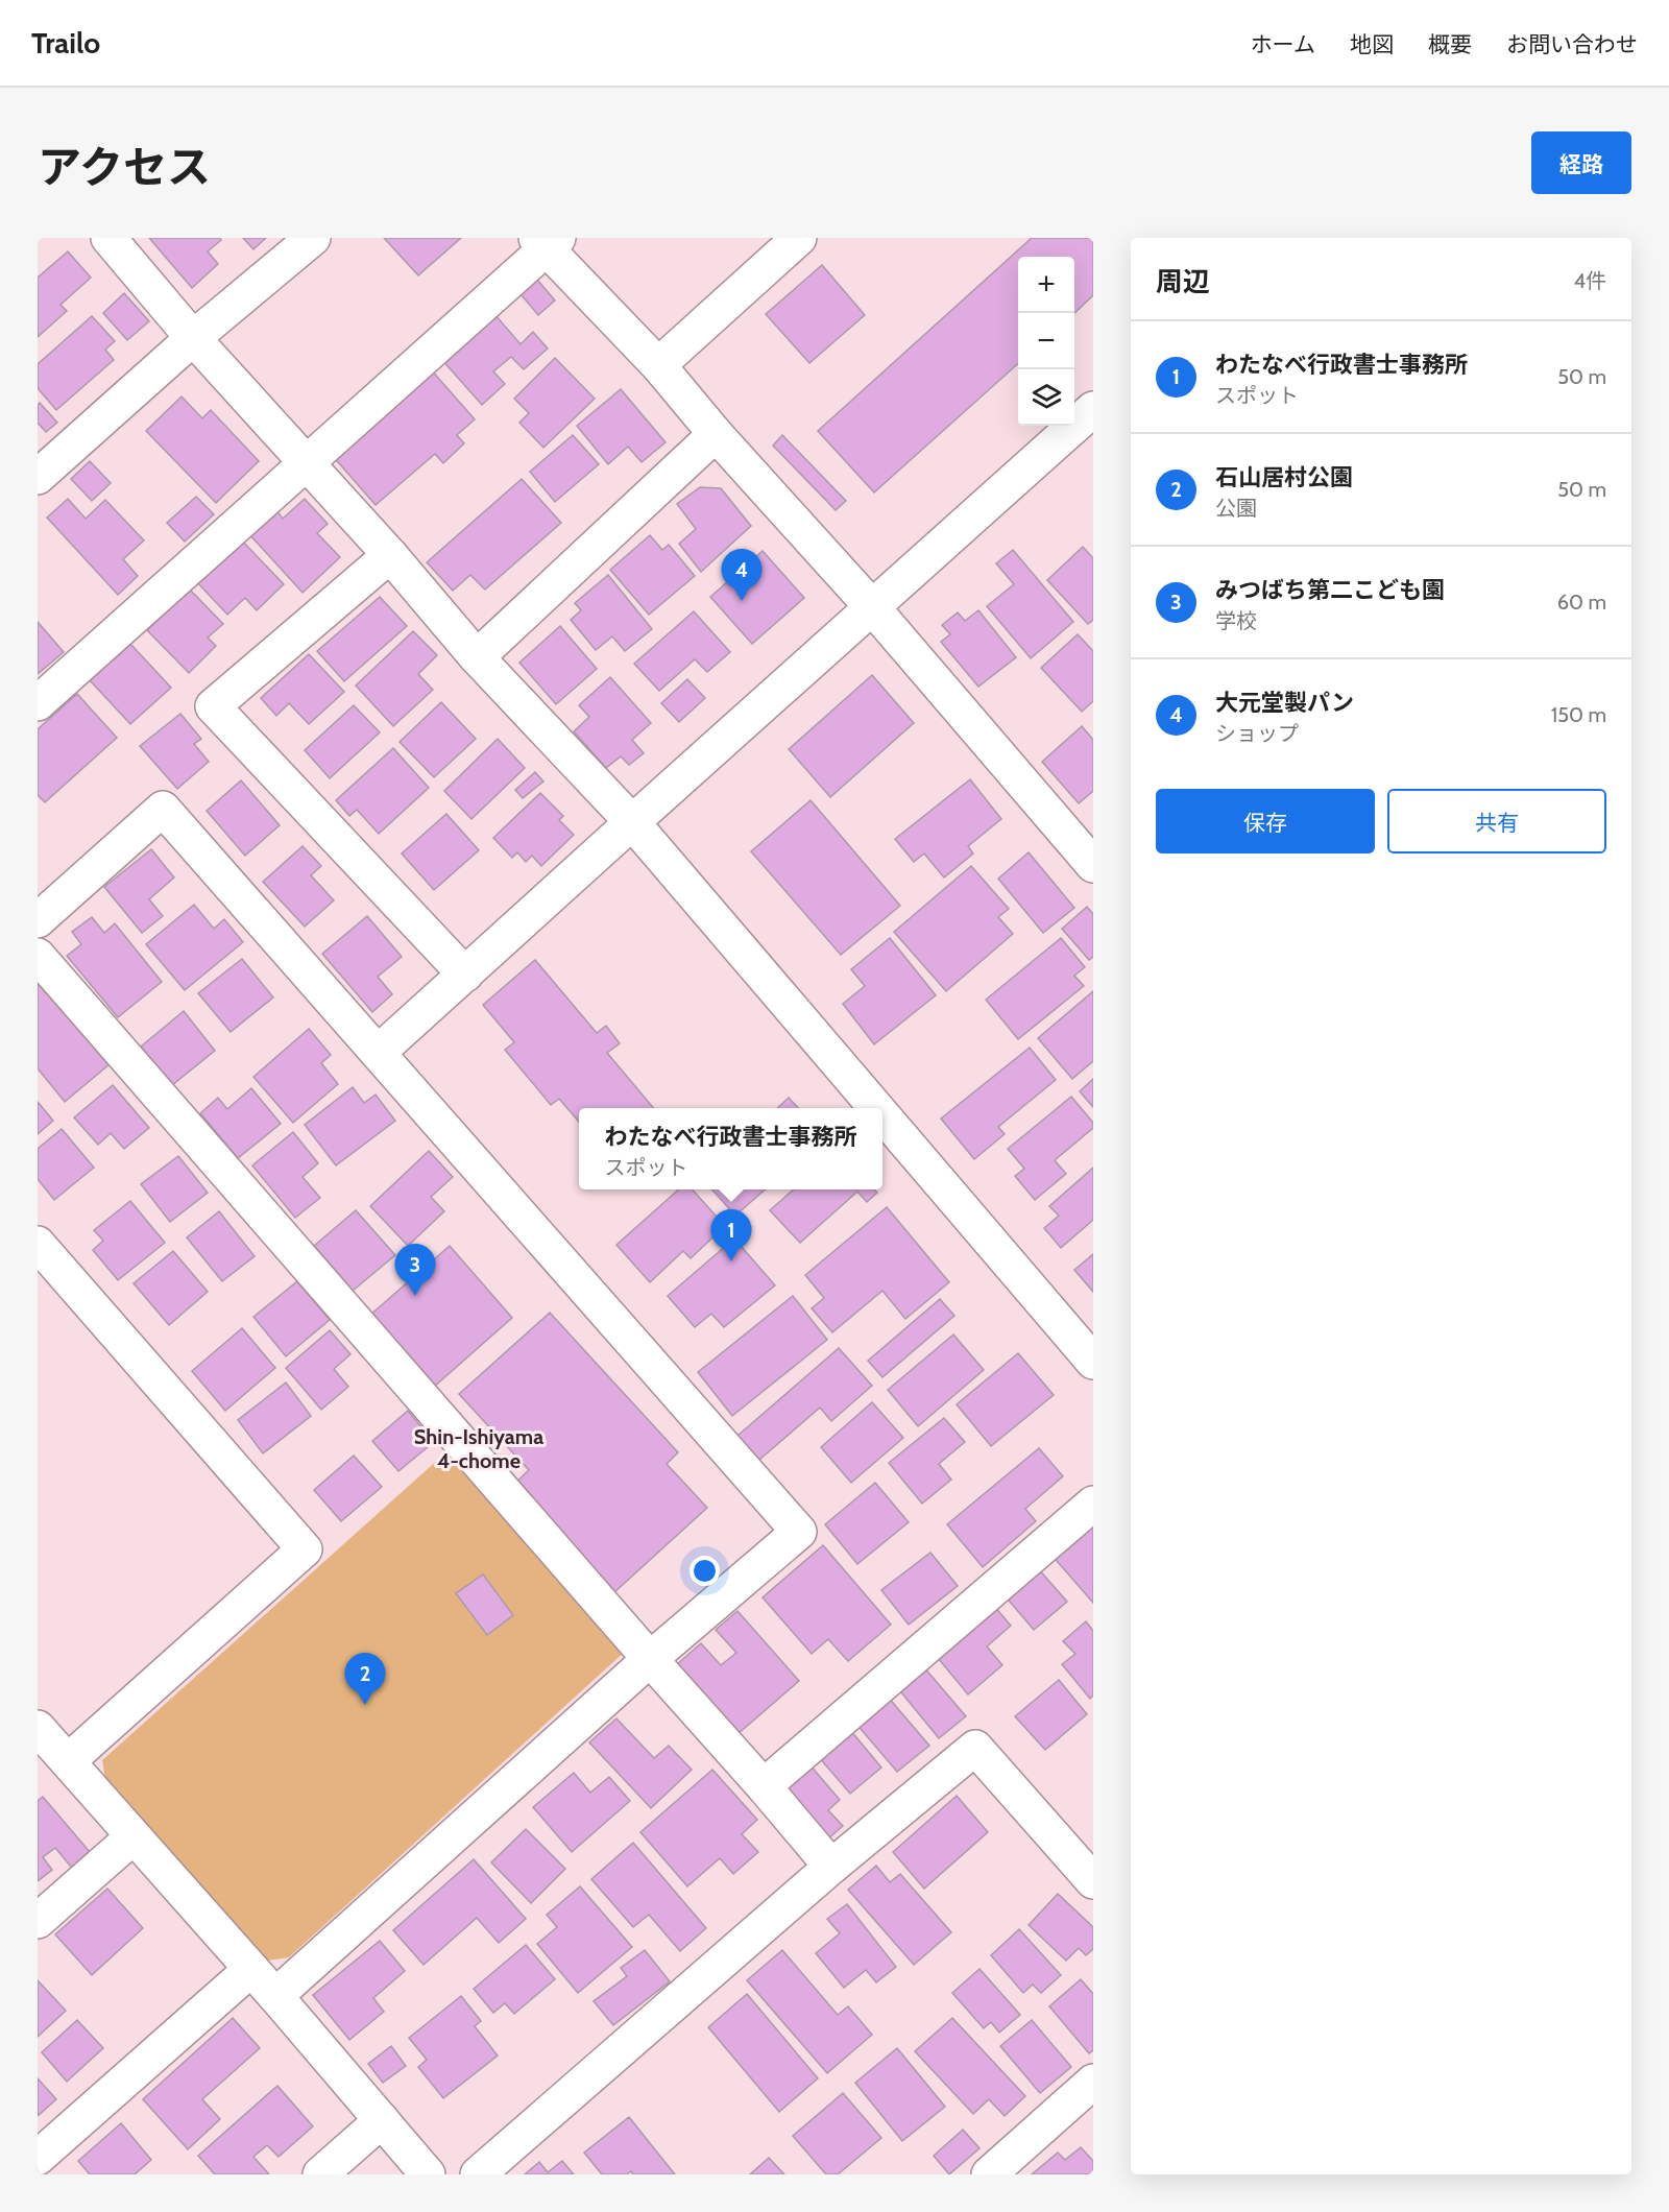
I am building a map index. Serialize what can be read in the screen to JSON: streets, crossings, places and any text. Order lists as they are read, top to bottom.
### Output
{
  "districts": ["Shin-Ishiyama 4-chome"],
  "page": {
    "header": "Trailo",
    "nav": [
      "ホーム",
      "地図",
      "概要",
      "お問い合わせ"
    ],
    "title": "アクセス",
    "buttons": [
      "経路",
      ["保存", "共有"]
    ],
    "heading": ["周辺", "4件"],
    "map_buttons": ["+", "−"],
    "list": [
      {
        "mark": "1",
        "name": "わたなべ行政書士事務所",
        "note": "スポット",
        "value": "50 m"
      },
      {
        "mark": "2",
        "name": "石山居村公園",
        "note": "公園",
        "value": "50 m"
      },
      {
        "mark": "3",
        "name": "みつばち第二こども園",
        "note": "学校",
        "value": "60 m"
      },
      {
        "mark": "4",
        "name": "大元堂製パン",
        "note": "ショップ",
        "value": "150 m"
      }
    ],
    "pins": [
      "4",
      "1",
      "3",
      "2"
    ],
    "popup": ["わたなべ行政書士事務所", "スポット"]
  }
}
